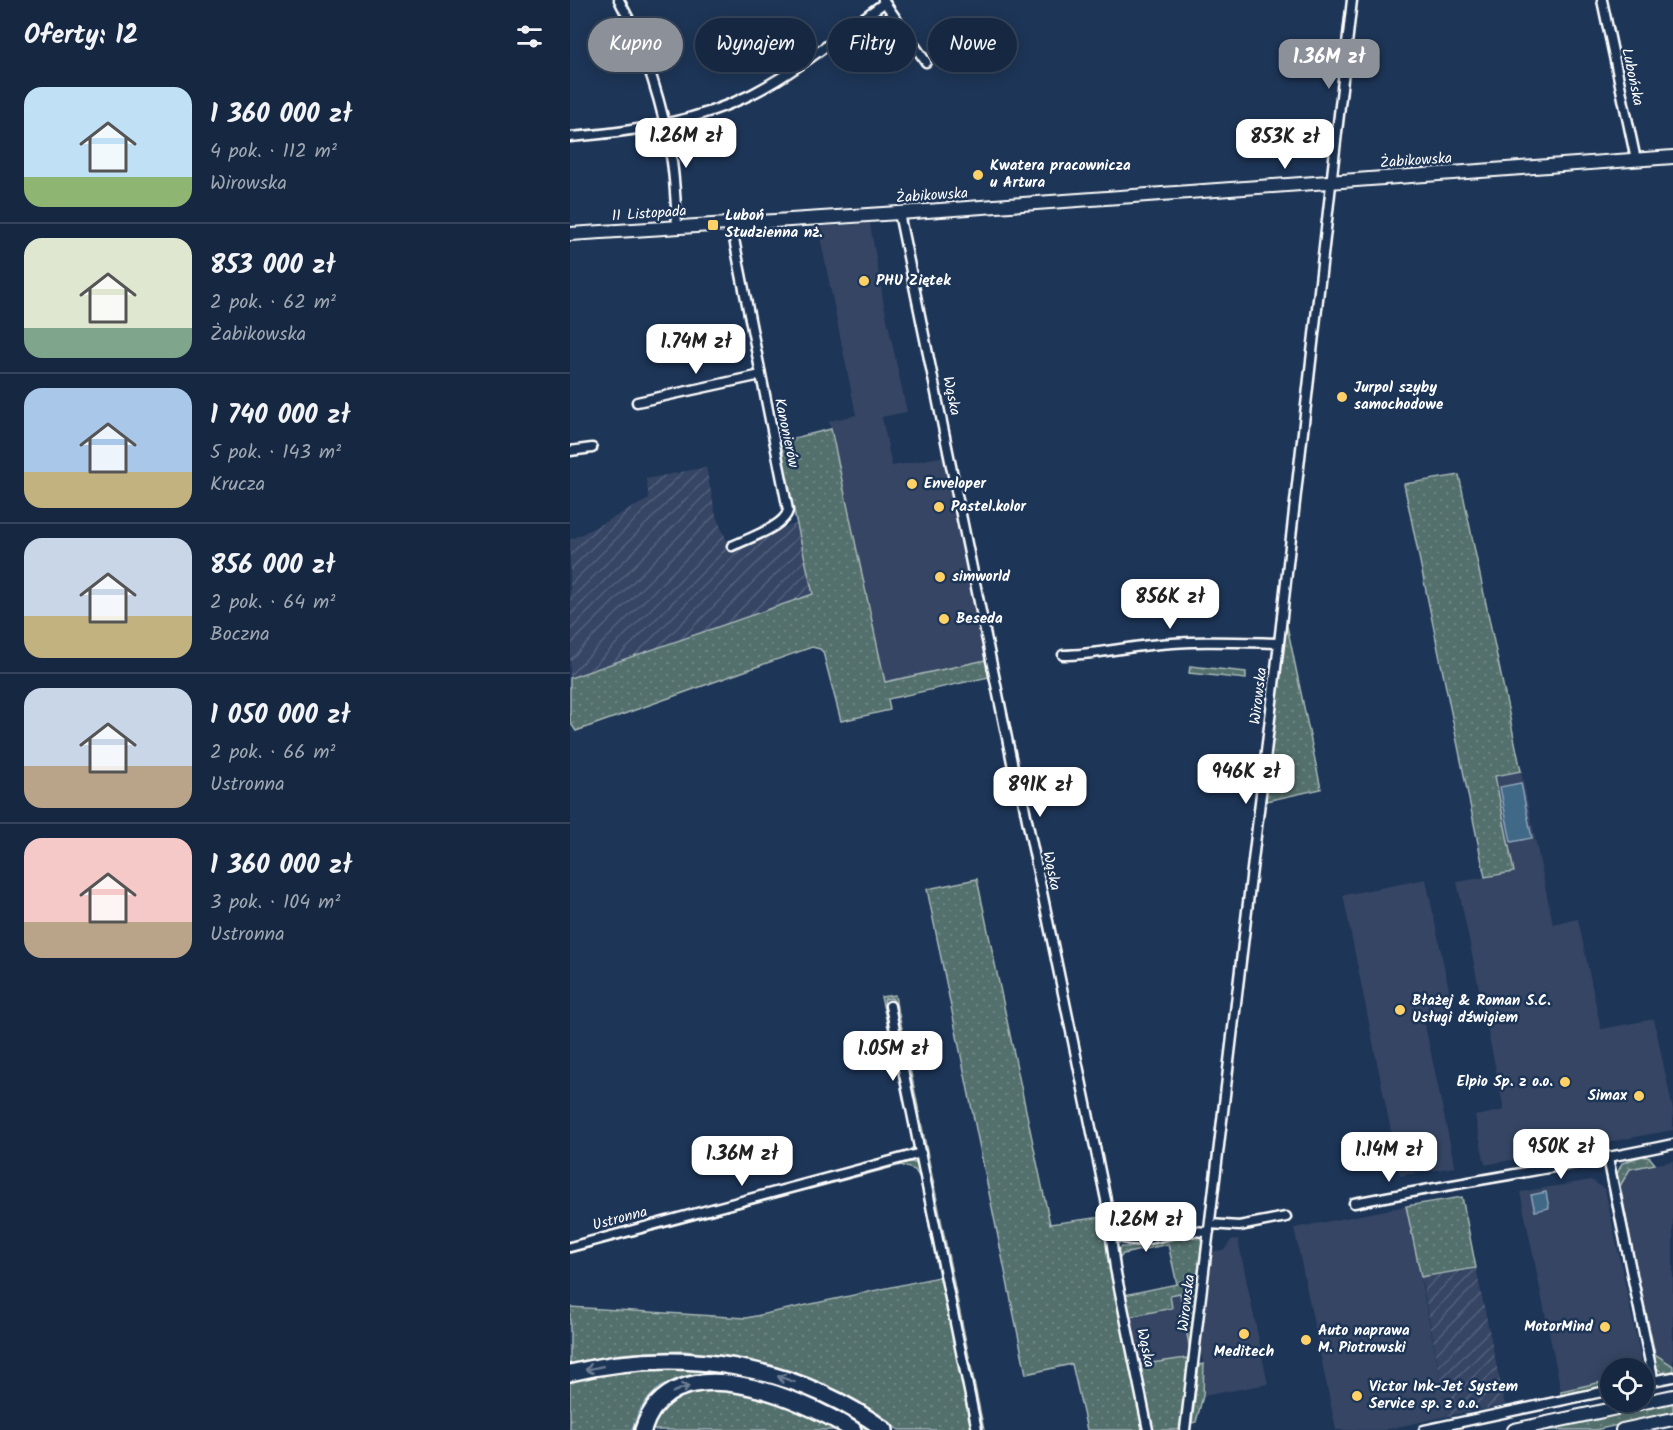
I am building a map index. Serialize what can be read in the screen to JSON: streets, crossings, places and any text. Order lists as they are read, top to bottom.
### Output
{
  "streets": {
    "street": [
      "Lubońska",
      "Żabikowska",
      "11 Listopada",
      "Wąska",
      "Kanonierów",
      "Wirowska",
      "Ustronna"
    ]
  },
  "crossings": [
    ["Lubońska", "Żabikowska"],
    ["Żabikowska", "11 Listopada"],
    ["Żabikowska", "Wąska"],
    ["Żabikowska", "Kanonierów"],
    ["Żabikowska", "Wirowska"],
    ["11 Listopada", "Kanonierów"]
  ],
  "places": {
    "other": [
      "Kwatera pracownicza u Artura",
      "PHU Ziętek",
      "Jurpol szyby samochodowe",
      "Enveloper",
      "Pastel.kolor",
      "simworld",
      "Beseda",
      "Błażej & Roman S.C. Usługi dźwigiem",
      "Elpio Sp. z o.o.",
      "Simax",
      "MotorMind",
      "Meditech",
      "Auto naprawa M. Piotrowski",
      "Victor Ink-Jet System Service sp. z o.o."
    ],
    "transit": ["Luboń Studzienna nż."]
  },
  "page": {
    "heading": "Oferty: 12",
    "chip": [
      "Kupno",
      "Wynajem",
      "Filtry",
      "Nowe"
    ],
    "price": [
      "1.36M zł",
      "1.26M zł",
      "853K zł",
      "1.74M zł",
      "856K zł",
      "946K zł",
      "891K zł",
      "1.05M zł",
      "950K zł",
      "1.14M zł",
      "1.36M zł",
      "1.26M zł"
    ],
    "list": [
      {
        "name": "1 360 000 zł",
        "note": "4 pok. · 112 m² · Wirowska"
      },
      {
        "name": "853 000 zł",
        "note": "2 pok. · 62 m² · Żabikowska"
      },
      {
        "name": "1 740 000 zł",
        "note": "5 pok. · 143 m² · Krucza"
      },
      {
        "name": "856 000 zł",
        "note": "2 pok. · 64 m² · Boczna"
      },
      {
        "name": "1 050 000 zł",
        "note": "2 pok. · 66 m² · Ustronna"
      },
      {
        "name": "1 360 000 zł",
        "note": "3 pok. · 104 m² · Ustronna"
      }
    ]
  }
}
